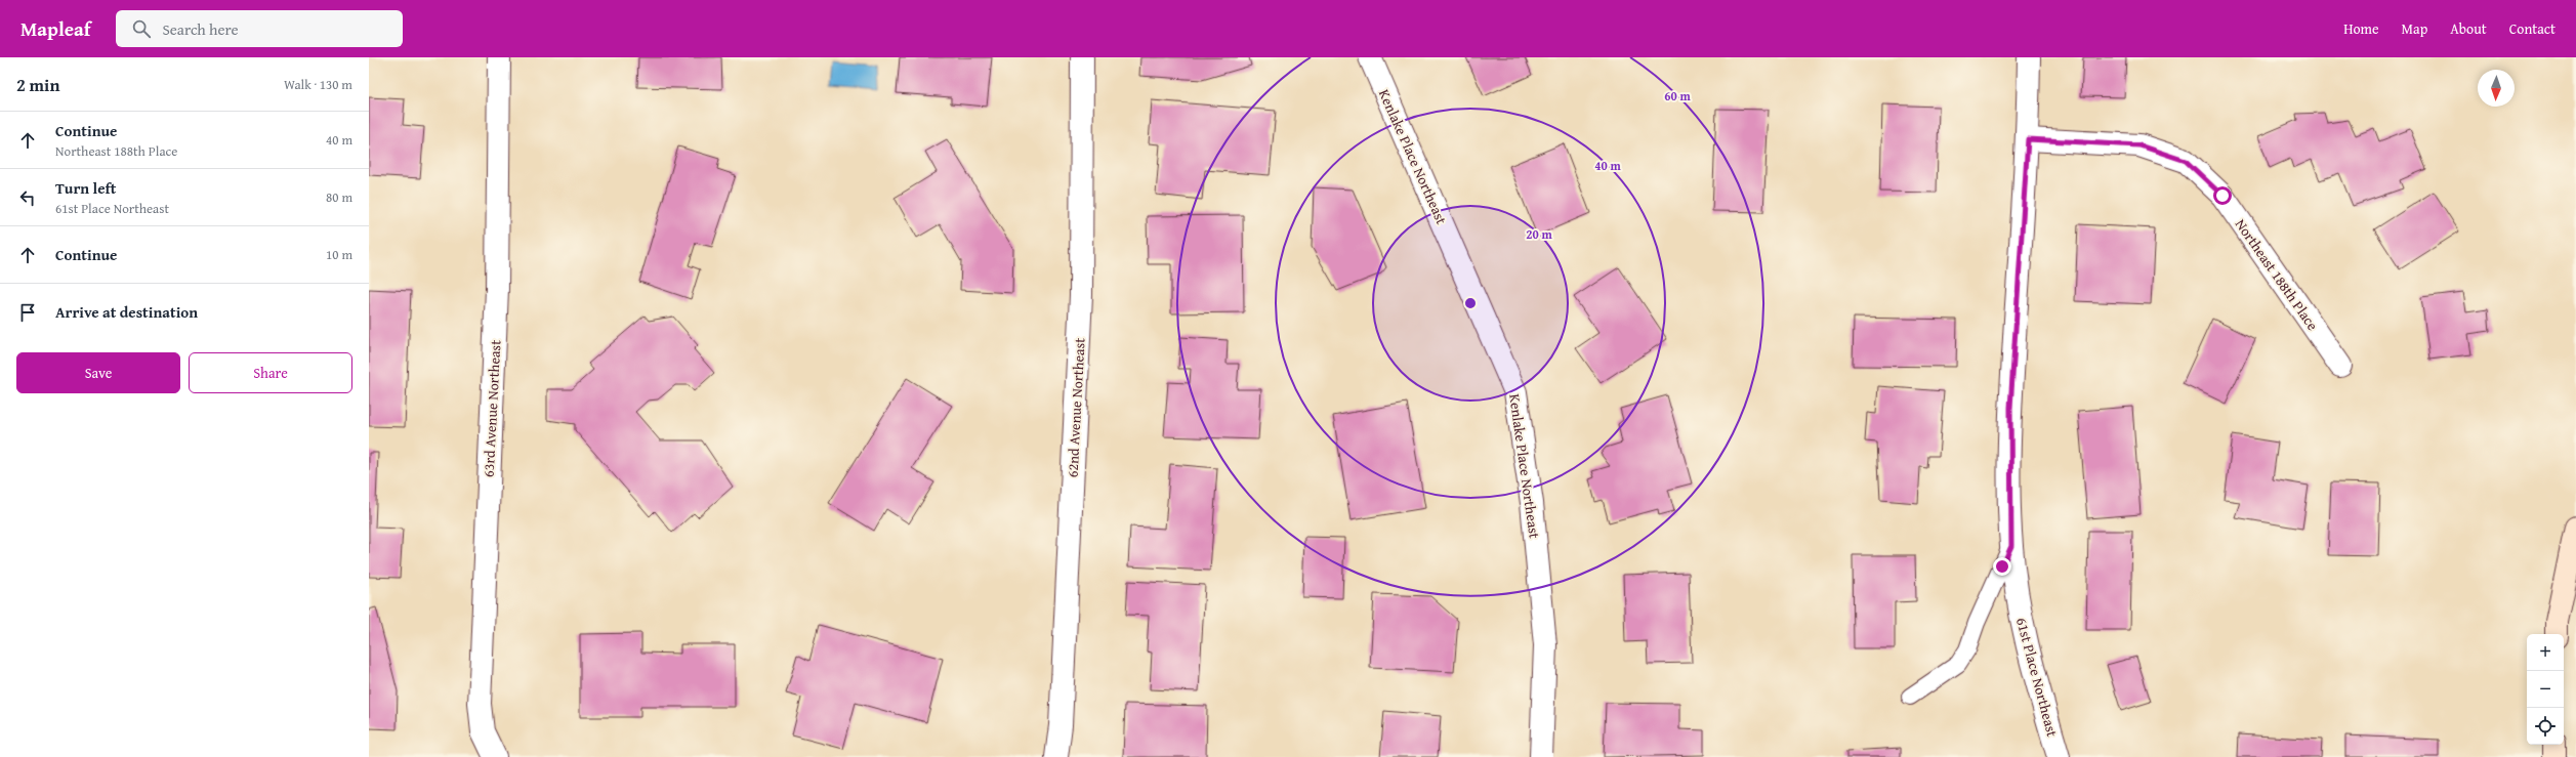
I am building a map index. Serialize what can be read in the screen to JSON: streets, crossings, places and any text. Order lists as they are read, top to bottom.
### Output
{
  "streets": {
    "street": [
      "Kenlake Place Northeast",
      "Northeast 188th Place",
      "62nd Avenue Northeast",
      "63rd Avenue Northeast",
      "61st Place Northeast"
    ]
  },
  "crossings": [
    ["Northeast 188th Place", "61st Place Northeast"]
  ],
  "north": "bottom",
  "page": {
    "header": "Mapleaf",
    "search": "Search here",
    "nav": [
      "Home",
      "Map",
      "About",
      "Contact"
    ],
    "heading": ["2 min", "Walk · 130 m"],
    "list": [
      ["Continue", "Northeast 188th Place", "40 m"],
      ["Turn left", "61st Place Northeast", "80 m"],
      ["Continue", "10 m"],
      "Arrive at destination"
    ],
    "buttons": ["Save", "Share"],
    "map_buttons": ["+", "−"]
  },
  "rings": ["60 m", "40 m", "20 m"]
}
